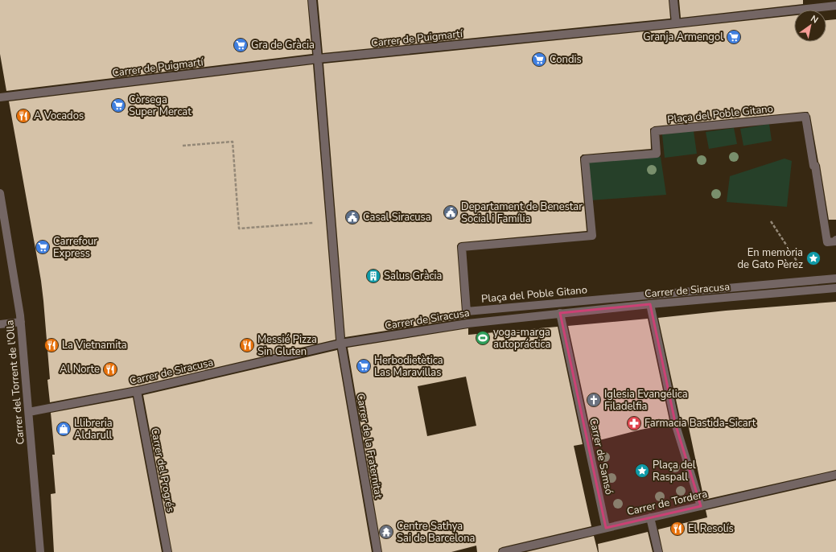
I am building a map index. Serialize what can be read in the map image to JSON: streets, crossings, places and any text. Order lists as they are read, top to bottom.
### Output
{
  "streets": {
    "street": [
      "Carrer de Puigmartí",
      "Plaça del Poble Gitano",
      "Carrer de Siracusa",
      "Carrer del Torrent de l'Olla",
      "Carrer de la Fraternitat",
      "Carrer de Samsó",
      "Carrer del Progrés",
      "Carrer de Tordera"
    ]
  },
  "crossings": [
    ["Carrer de Puigmartí", "Carrer de la Fraternitat"],
    ["Carrer de Siracusa", "Carrer del Torrent de l'Olla"],
    ["Carrer de Siracusa", "Carrer de la Fraternitat"],
    ["Carrer de Siracusa", "Carrer de Samsó"],
    ["Carrer de Siracusa", "Carrer del Progrés"],
    ["Carrer de Samsó", "Carrer de Tordera"]
  ],
  "places": {
    "supermarket": [
      "Granja Armengol",
      "Gra de Gràcia",
      "Condis",
      "Còrsega Super Mercat",
      "Carrefour Express",
      "Herbodietètica Las Maravillas"
    ],
    "restaurant": [
      "A Vocados",
      "La Vietnamita",
      "Messié Pizza Sin Gluten",
      "Al Norte",
      "El Resolís"
    ],
    "public building": ["Departament de Benestar Social i Família", "Casal Siracusa"],
    "place": ["En memòria de Gato Pèrez", "Plaça del Raspall"],
    "building": ["Salus Gràcia"],
    "sports": ["yoga-marga autopráctica"],
    "church": ["Iglesia Evangélica Filadelfia"],
    "pharmacy": ["Farmacia Bastida-Sicart"],
    "shop": ["Llibreria Aldarull"],
    "temple": ["Centre Sathya Sai de Barcelona"]
  },
  "north": "top right"
}
